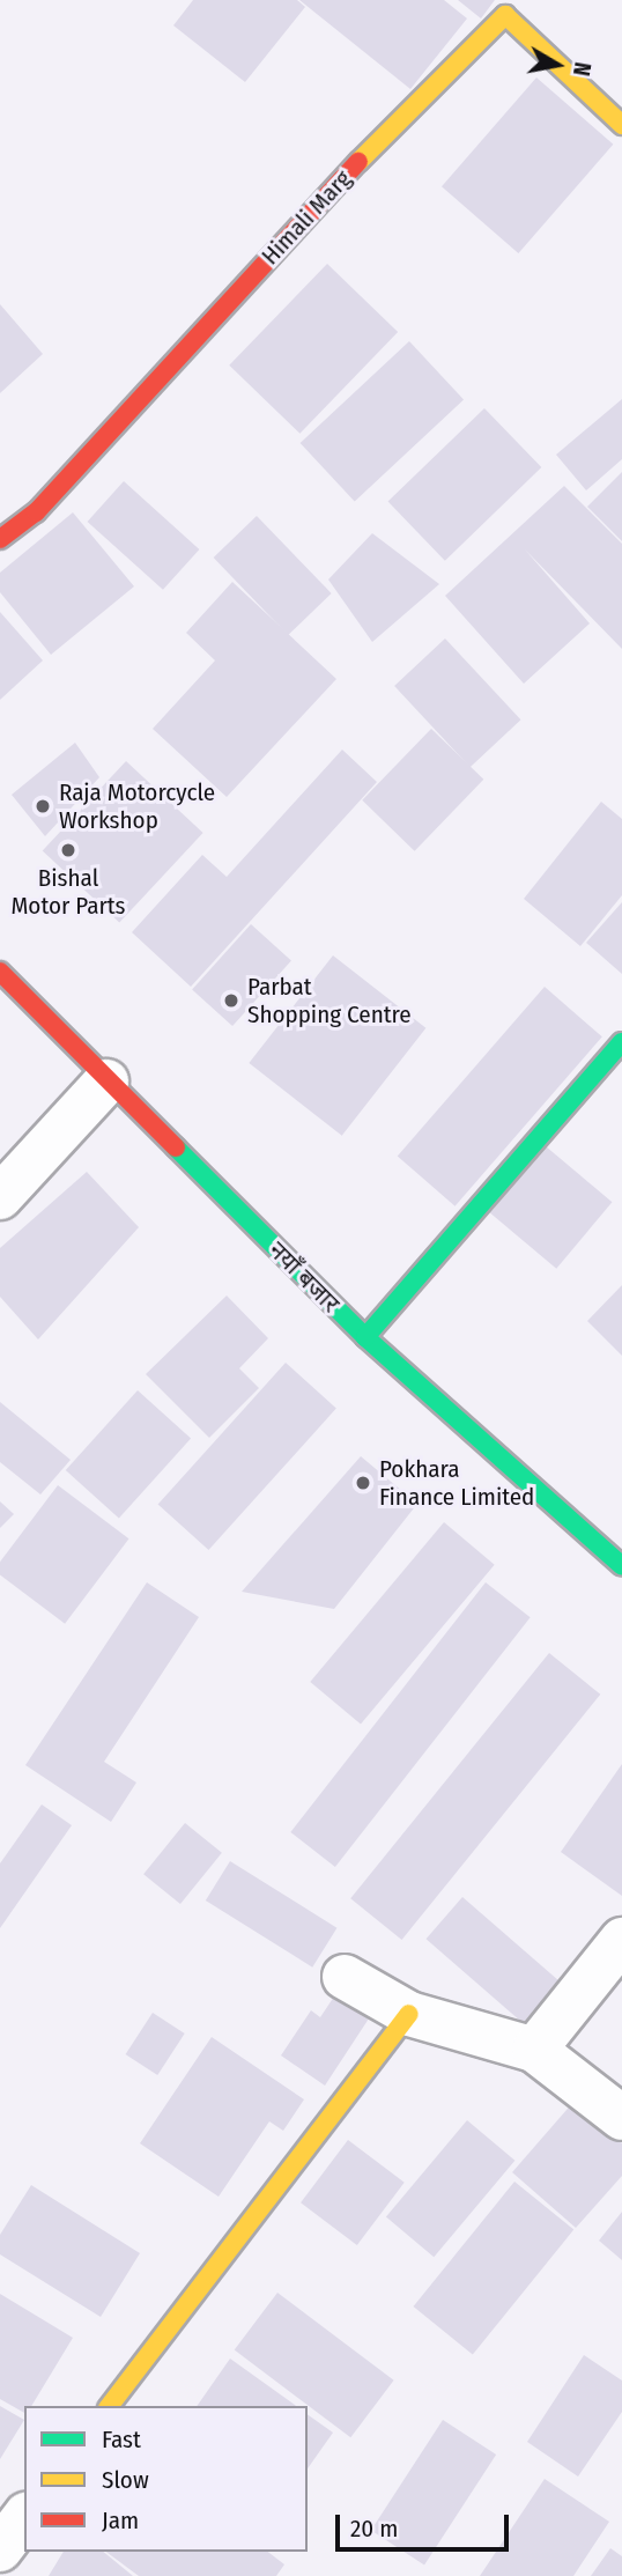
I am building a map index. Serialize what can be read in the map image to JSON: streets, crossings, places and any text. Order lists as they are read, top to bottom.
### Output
{
  "streets": {
    "street": ["Himali Marg", "नयाँ बजार"]
  },
  "places": [
    "Raja Motorcycle Workshop",
    "Bishal Motor Parts",
    "Parbat Shopping Centre",
    "Pokhara Finance Limited"
  ],
  "legend": ["Fast", "Slow", "Jam"],
  "scale_bar": "20 m",
  "north": "right"
}
